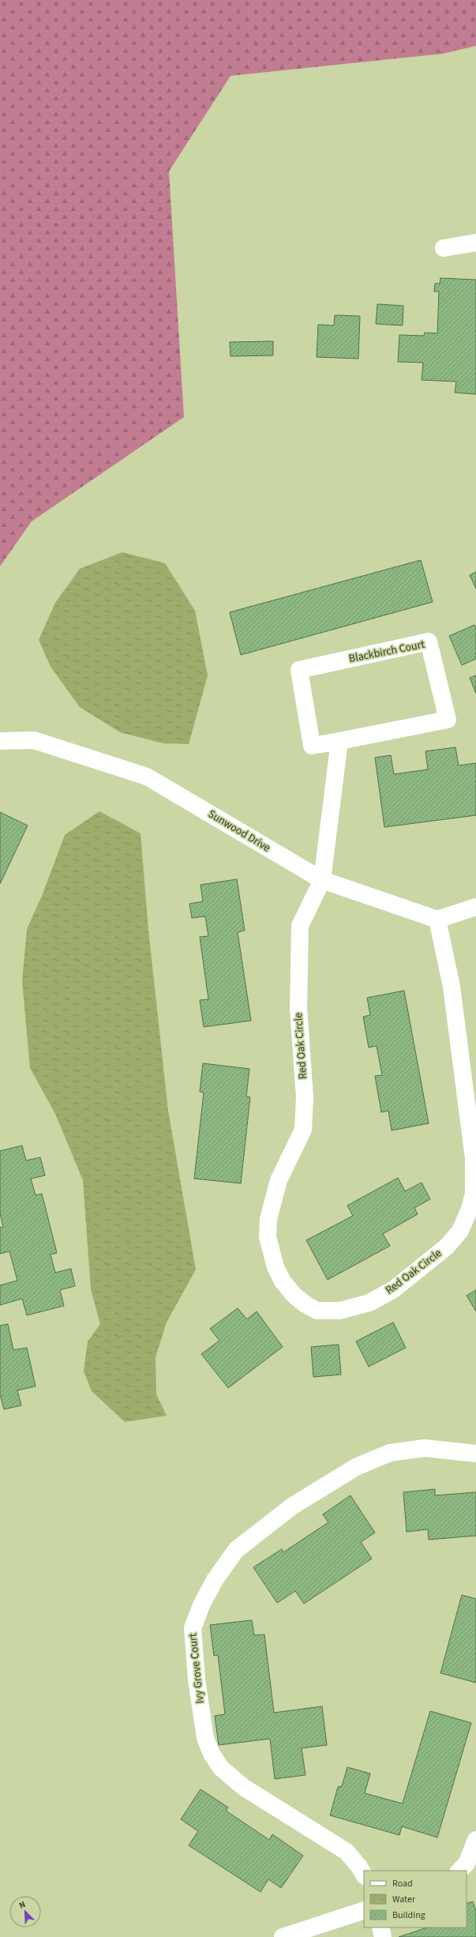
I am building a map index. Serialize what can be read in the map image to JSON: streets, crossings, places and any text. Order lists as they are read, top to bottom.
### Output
{
  "streets": {
    "street": [
      "Blackbirch Court",
      "Sunwood Drive",
      "Red Oak Circle",
      "Ivy Grove Court"
    ]
  },
  "crossings": [
    ["Sunwood Drive", "Red Oak Circle"]
  ],
  "legend": ["Road", "Water", "Building"],
  "north": "top left"
}
